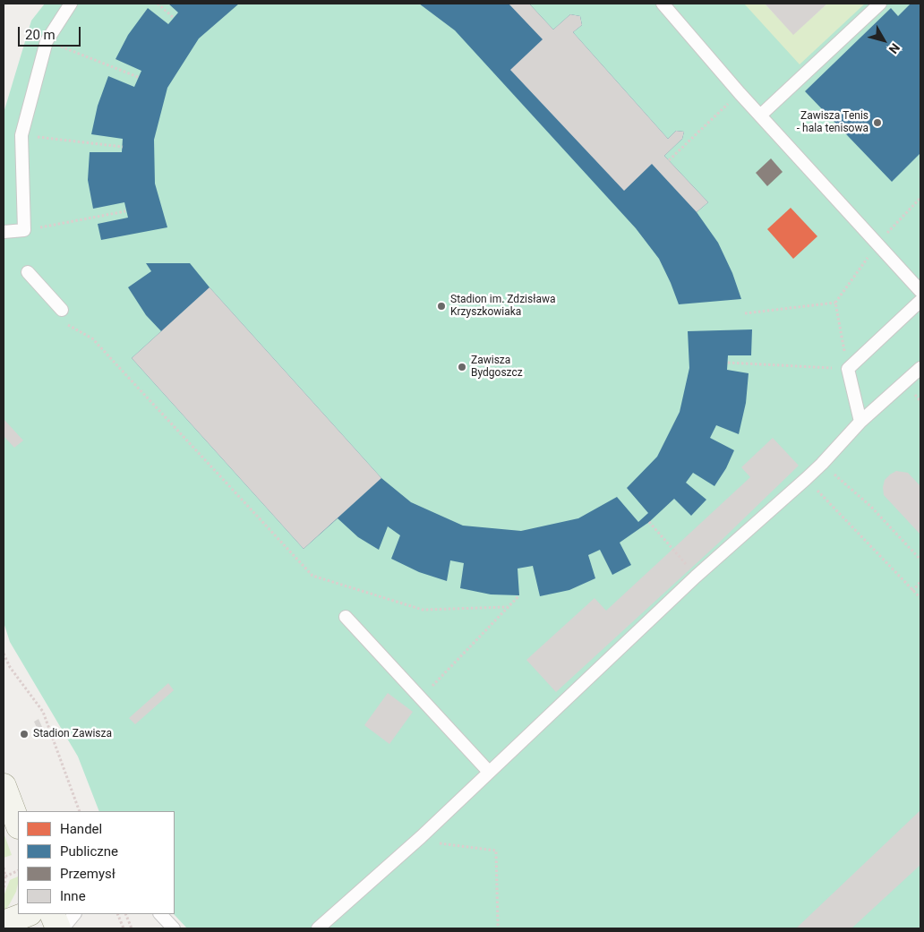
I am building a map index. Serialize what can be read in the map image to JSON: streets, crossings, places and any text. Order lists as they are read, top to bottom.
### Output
{
  "places": [
    "Zawisza Tenis - hala tenisowa",
    "Stadion im. Zdzisława Krzyszkowiaka",
    "Zawisza Bydgoszcz",
    "Stadion Zawisza"
  ],
  "legend": [
    "Handel",
    "Publiczne",
    "Przemysł",
    "Inne"
  ],
  "scale_bar": "20 m",
  "north": "bottom right"
}
